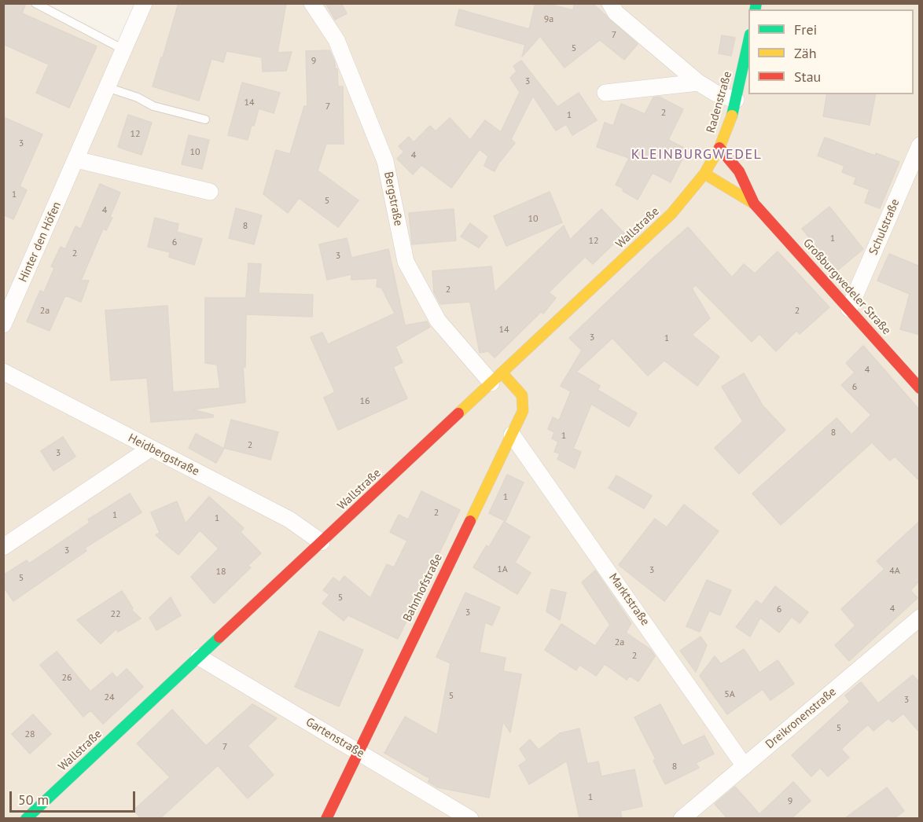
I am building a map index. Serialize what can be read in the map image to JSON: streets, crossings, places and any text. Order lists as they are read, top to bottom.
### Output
{
  "streets": {
    "street": [
      "Radenstraße",
      "Bergstraße",
      "Schulstraße",
      "Wallstraße",
      "Hinter den Höfen",
      "Großburgwedeler Straße",
      "Heidbergstraße",
      "Bahnhofstraße",
      "Marktstraße",
      "Dreikronenstraße",
      "Gartenstraße"
    ]
  },
  "crossings": [
    ["Radenstraße", "Wallstraße"],
    ["Radenstraße", "Großburgwedeler Straße"],
    ["Bergstraße", "Wallstraße"],
    ["Bergstraße", "Bahnhofstraße"],
    ["Schulstraße", "Großburgwedeler Straße"],
    ["Wallstraße", "Großburgwedeler Straße"],
    ["Wallstraße", "Heidbergstraße"],
    ["Wallstraße", "Bahnhofstraße"],
    ["Wallstraße", "Gartenstraße"],
    ["Bahnhofstraße", "Marktstraße"],
    ["Bahnhofstraße", "Gartenstraße"],
    ["Marktstraße", "Dreikronenstraße"]
  ],
  "districts": ["KLEINBURGWEDEL"],
  "house_numbers": [
    "9a",
    "7",
    "5",
    "9",
    "3",
    "14",
    "7",
    "2",
    "1",
    "12",
    "3",
    "10",
    "4",
    "1",
    "5",
    "4",
    "10",
    "8",
    "1",
    "12",
    "6",
    "2",
    "3",
    "2",
    "2a",
    "2",
    "14",
    "3",
    "1",
    "4",
    "6",
    "16",
    "8",
    "1",
    "2",
    "3",
    "1",
    "2",
    "1",
    "1",
    "3",
    "1A",
    "3",
    "4A",
    "18",
    "5",
    "5",
    "4",
    "6",
    "3",
    "22",
    "2a",
    "2",
    "26",
    "5A",
    "5",
    "24",
    "3",
    "5",
    "28",
    "7",
    "8",
    "1",
    "9"
  ],
  "legend": ["Frei", "Zäh", "Stau"],
  "scale_bar": "50 m"
}
